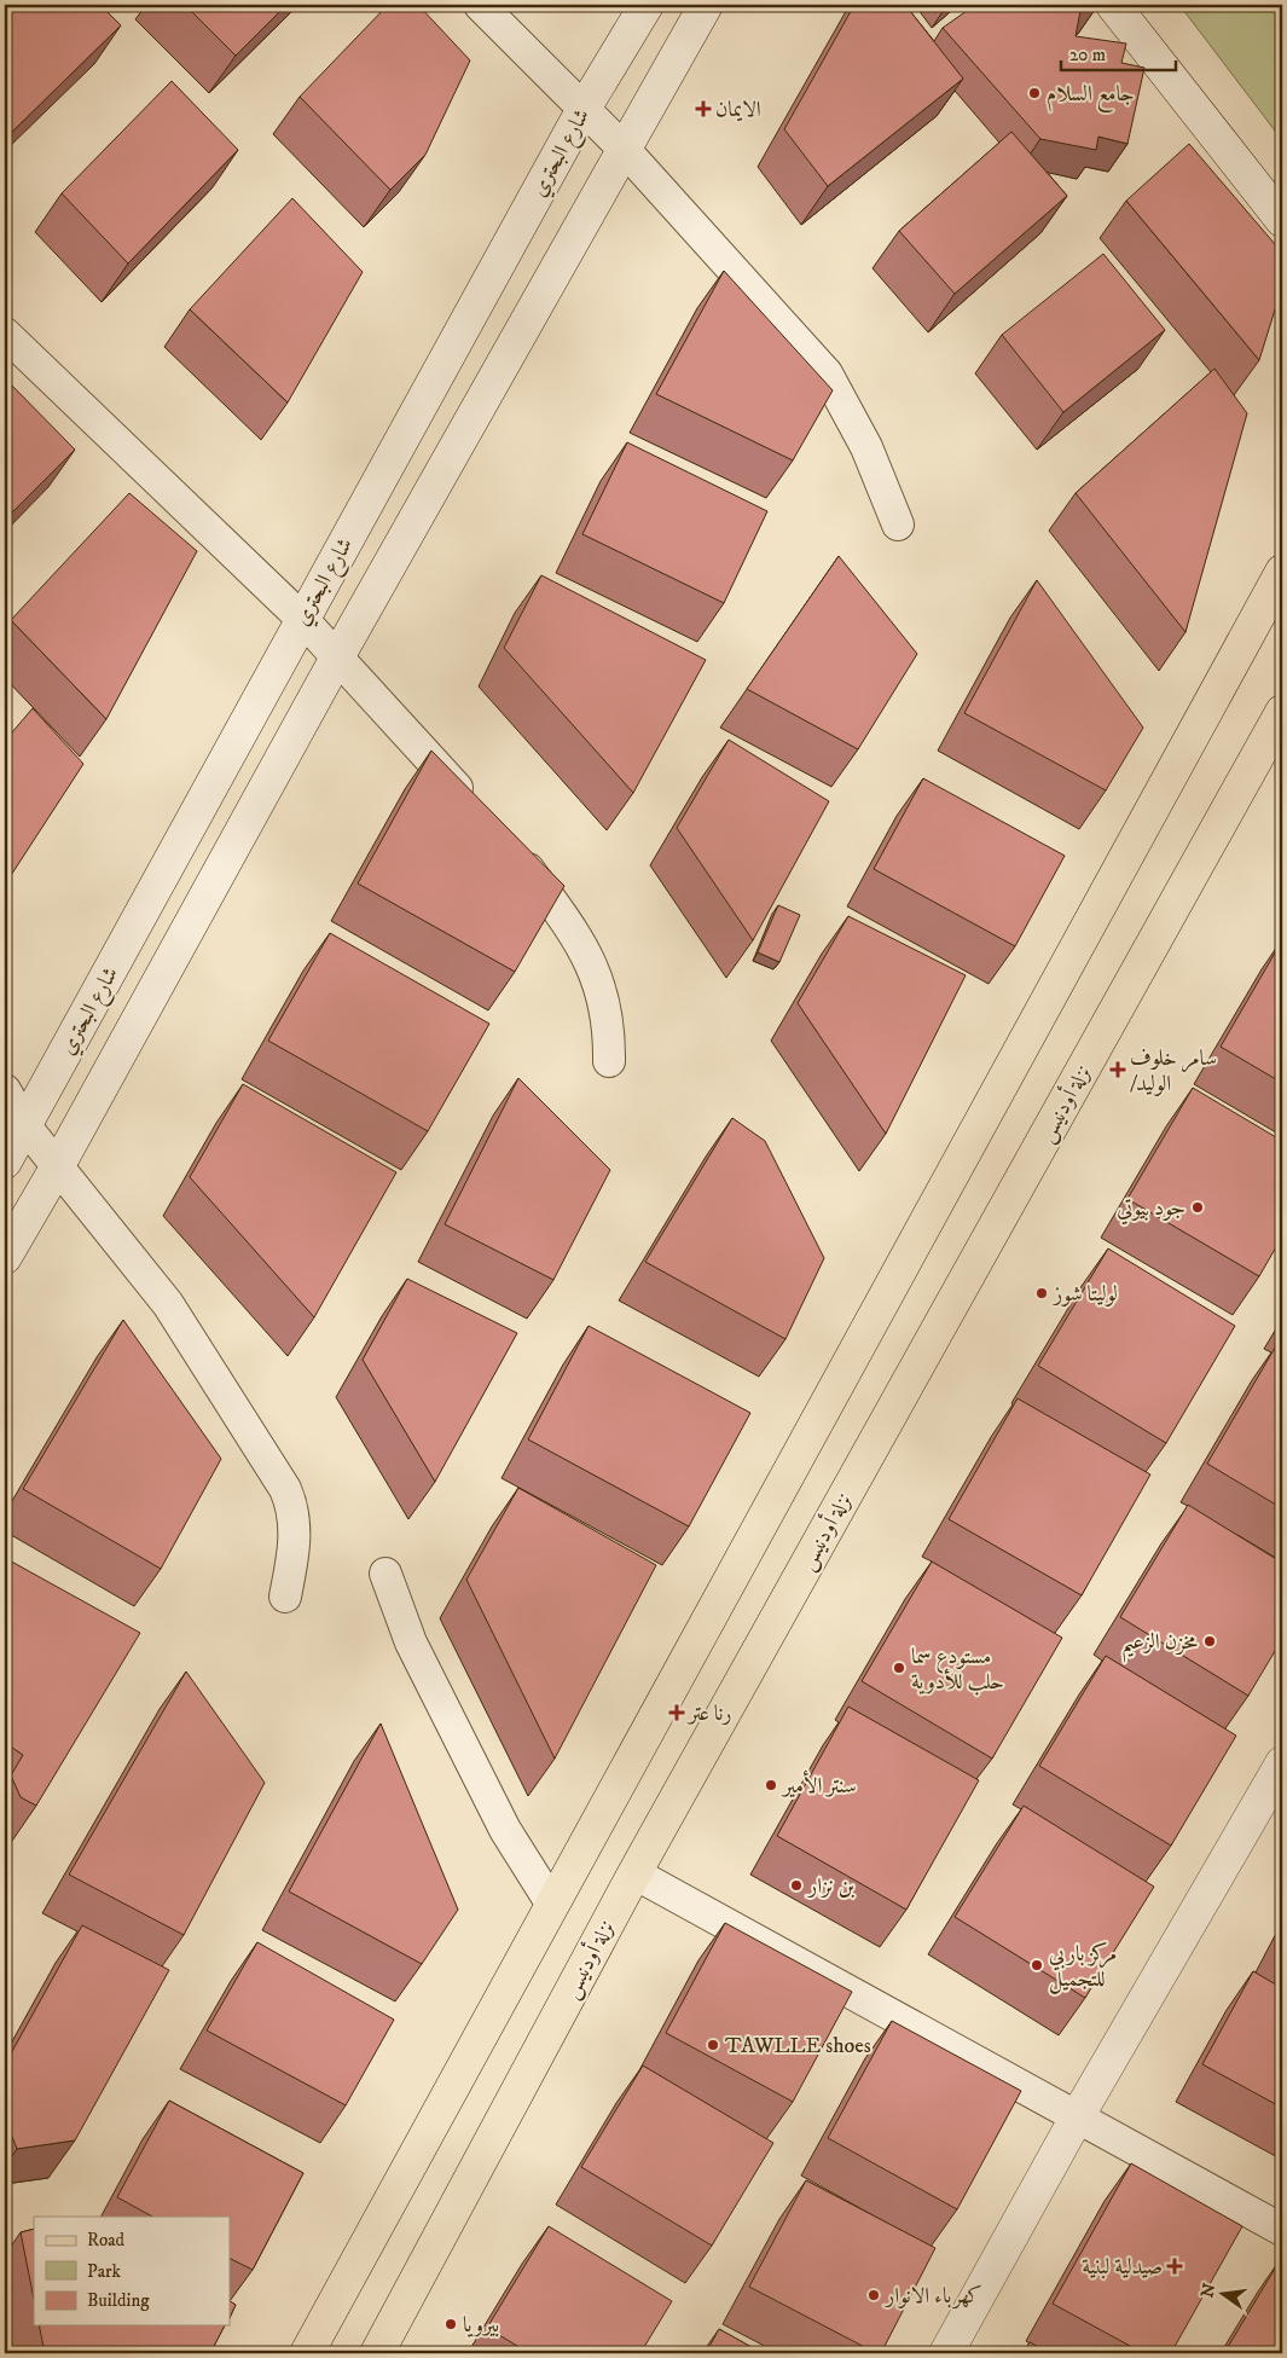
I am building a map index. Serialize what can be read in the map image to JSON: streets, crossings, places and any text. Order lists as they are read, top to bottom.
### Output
{
  "streets": {
    "main road": ["شارع البحتري", "نزلة أودنيس"]
  },
  "places": {
    "other": [
      "جامع السلام",
      "جود بيوتي",
      "لوليتا شوز",
      "مخزن الزعيم",
      "مستودع سما حلب للأدوية",
      "سنتر الأمير",
      "بن نزار",
      "مركز باربي للتجميل",
      "TAWLLE shoes",
      "كهرباء الانوار",
      "بيرويا"
    ],
    "health": [
      "الايمان",
      "سامر خلوف /الوليد",
      "رنا عتر",
      "صيدلية لبنية"
    ]
  },
  "legend": ["Road", "Park", "Building"],
  "scale_bar": "20 m",
  "north": "left"
}
